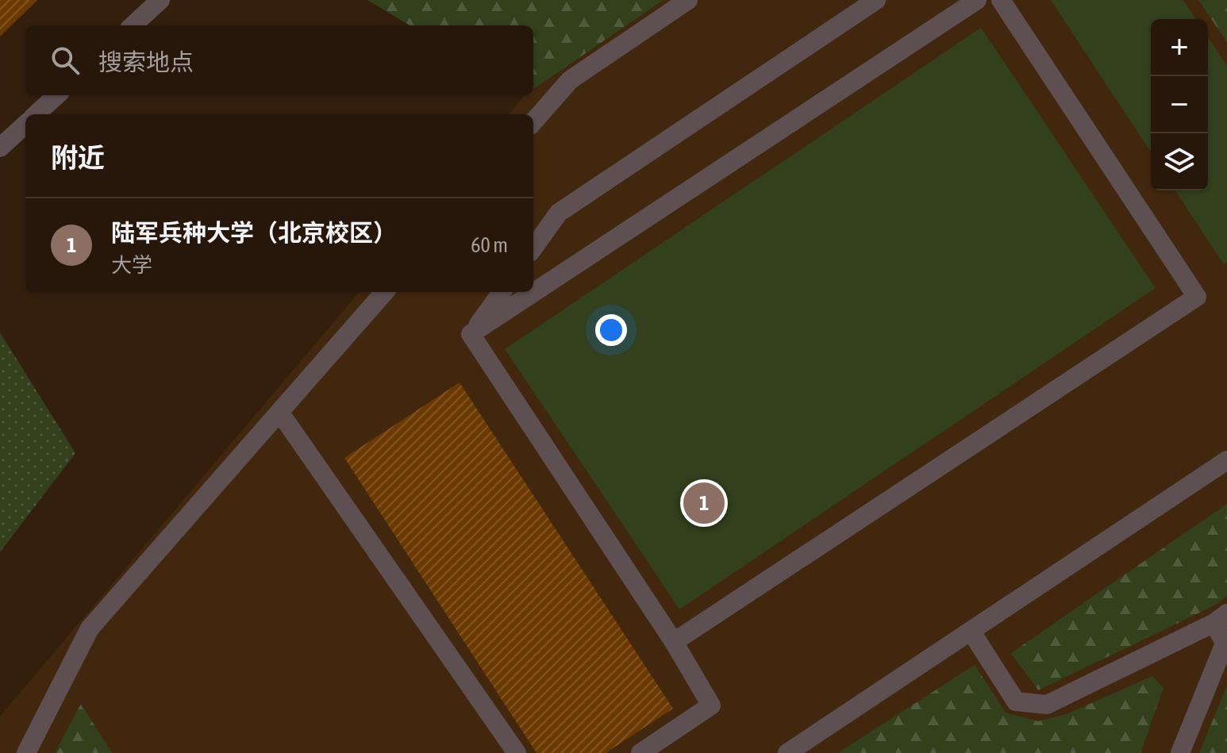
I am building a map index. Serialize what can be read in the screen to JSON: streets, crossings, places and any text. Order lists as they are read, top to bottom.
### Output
{
  "page": {
    "map_buttons": ["+", "−"],
    "search": "搜索地点",
    "heading": "附近",
    "list": [
      {
        "mark": "1",
        "name": "陆军兵种大学（北京校区）",
        "note": "大学",
        "value": "60 m"
      }
    ],
    "pins": "1"
  }
}
